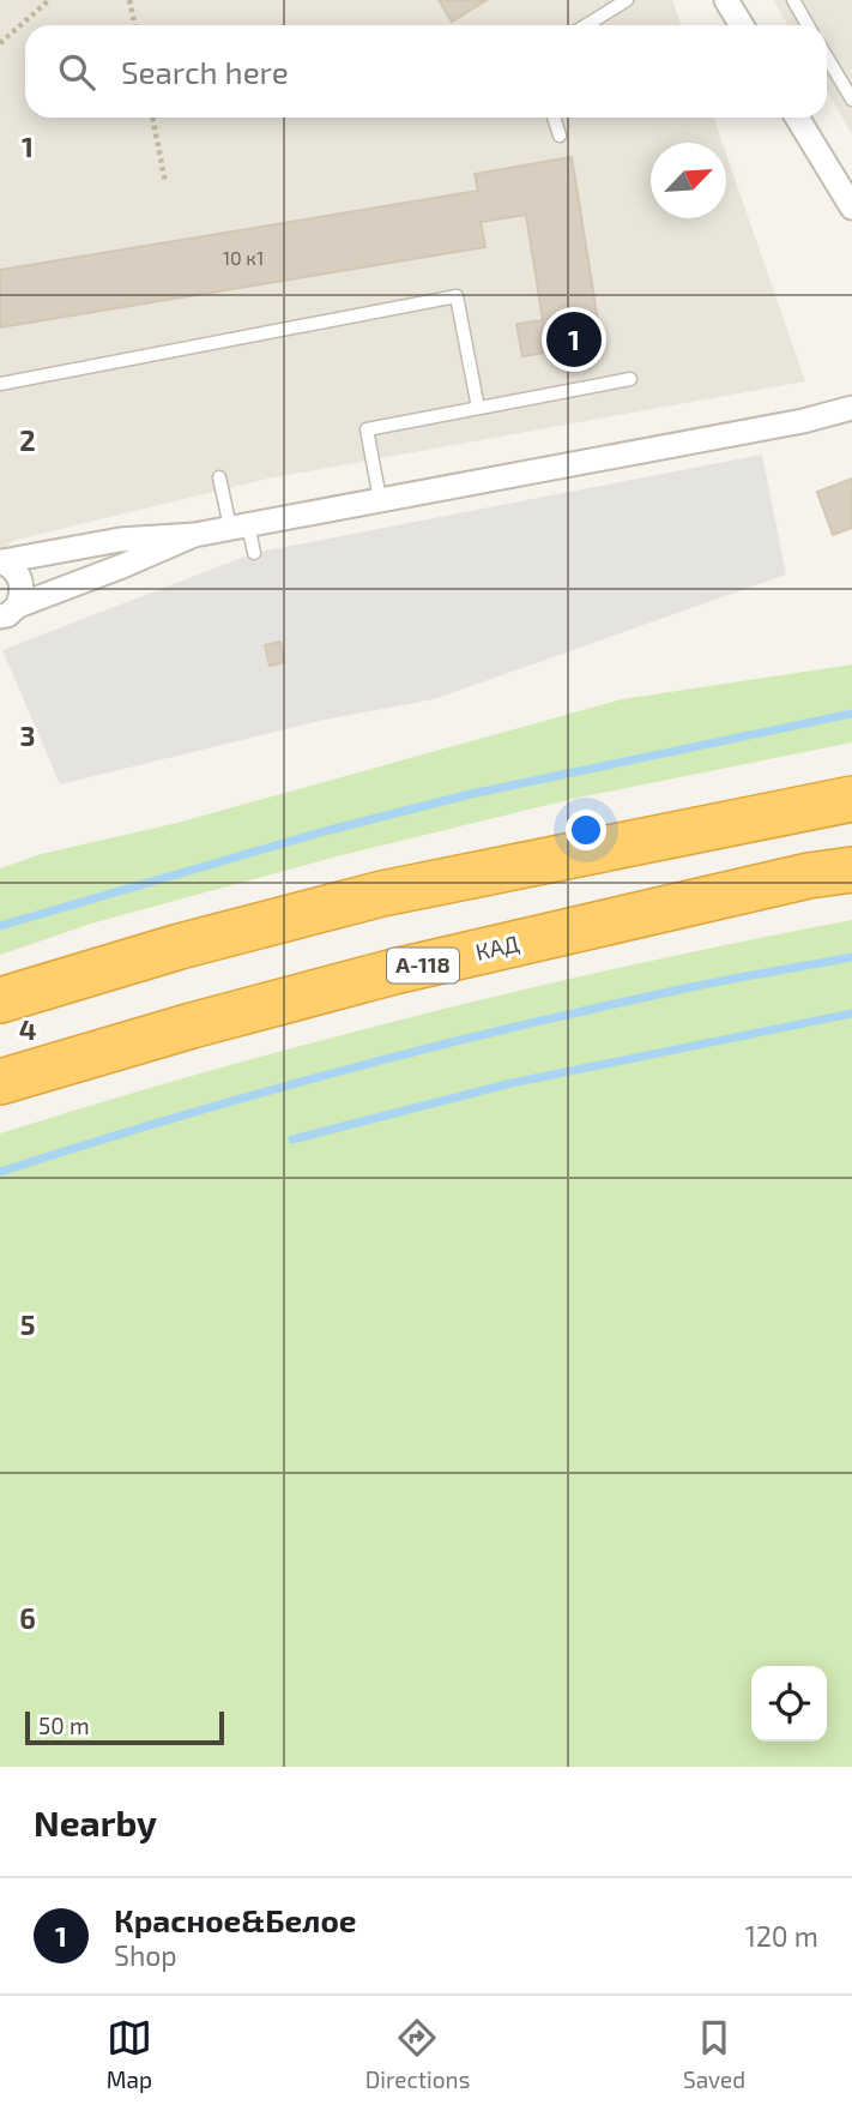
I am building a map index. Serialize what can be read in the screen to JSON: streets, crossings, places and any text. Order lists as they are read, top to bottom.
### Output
{
  "streets": {
    "highway": ["КАД", "А-118"]
  },
  "house_numbers": ["10 к1"],
  "scale_bar": "50 m",
  "north": "top right",
  "page": {
    "search": "Search here",
    "pins": "1",
    "scale": "50 m",
    "heading": "Nearby",
    "list": [
      {
        "mark": "1",
        "name": "Красное&Белое",
        "note": "Shop",
        "value": "120 m"
      }
    ],
    "nav": ["Map", "Directions", "Saved"]
  },
  "grid": {
    "rows": [
      "1",
      "2",
      "3",
      "4",
      "5",
      "6"
    ]
  }
}
